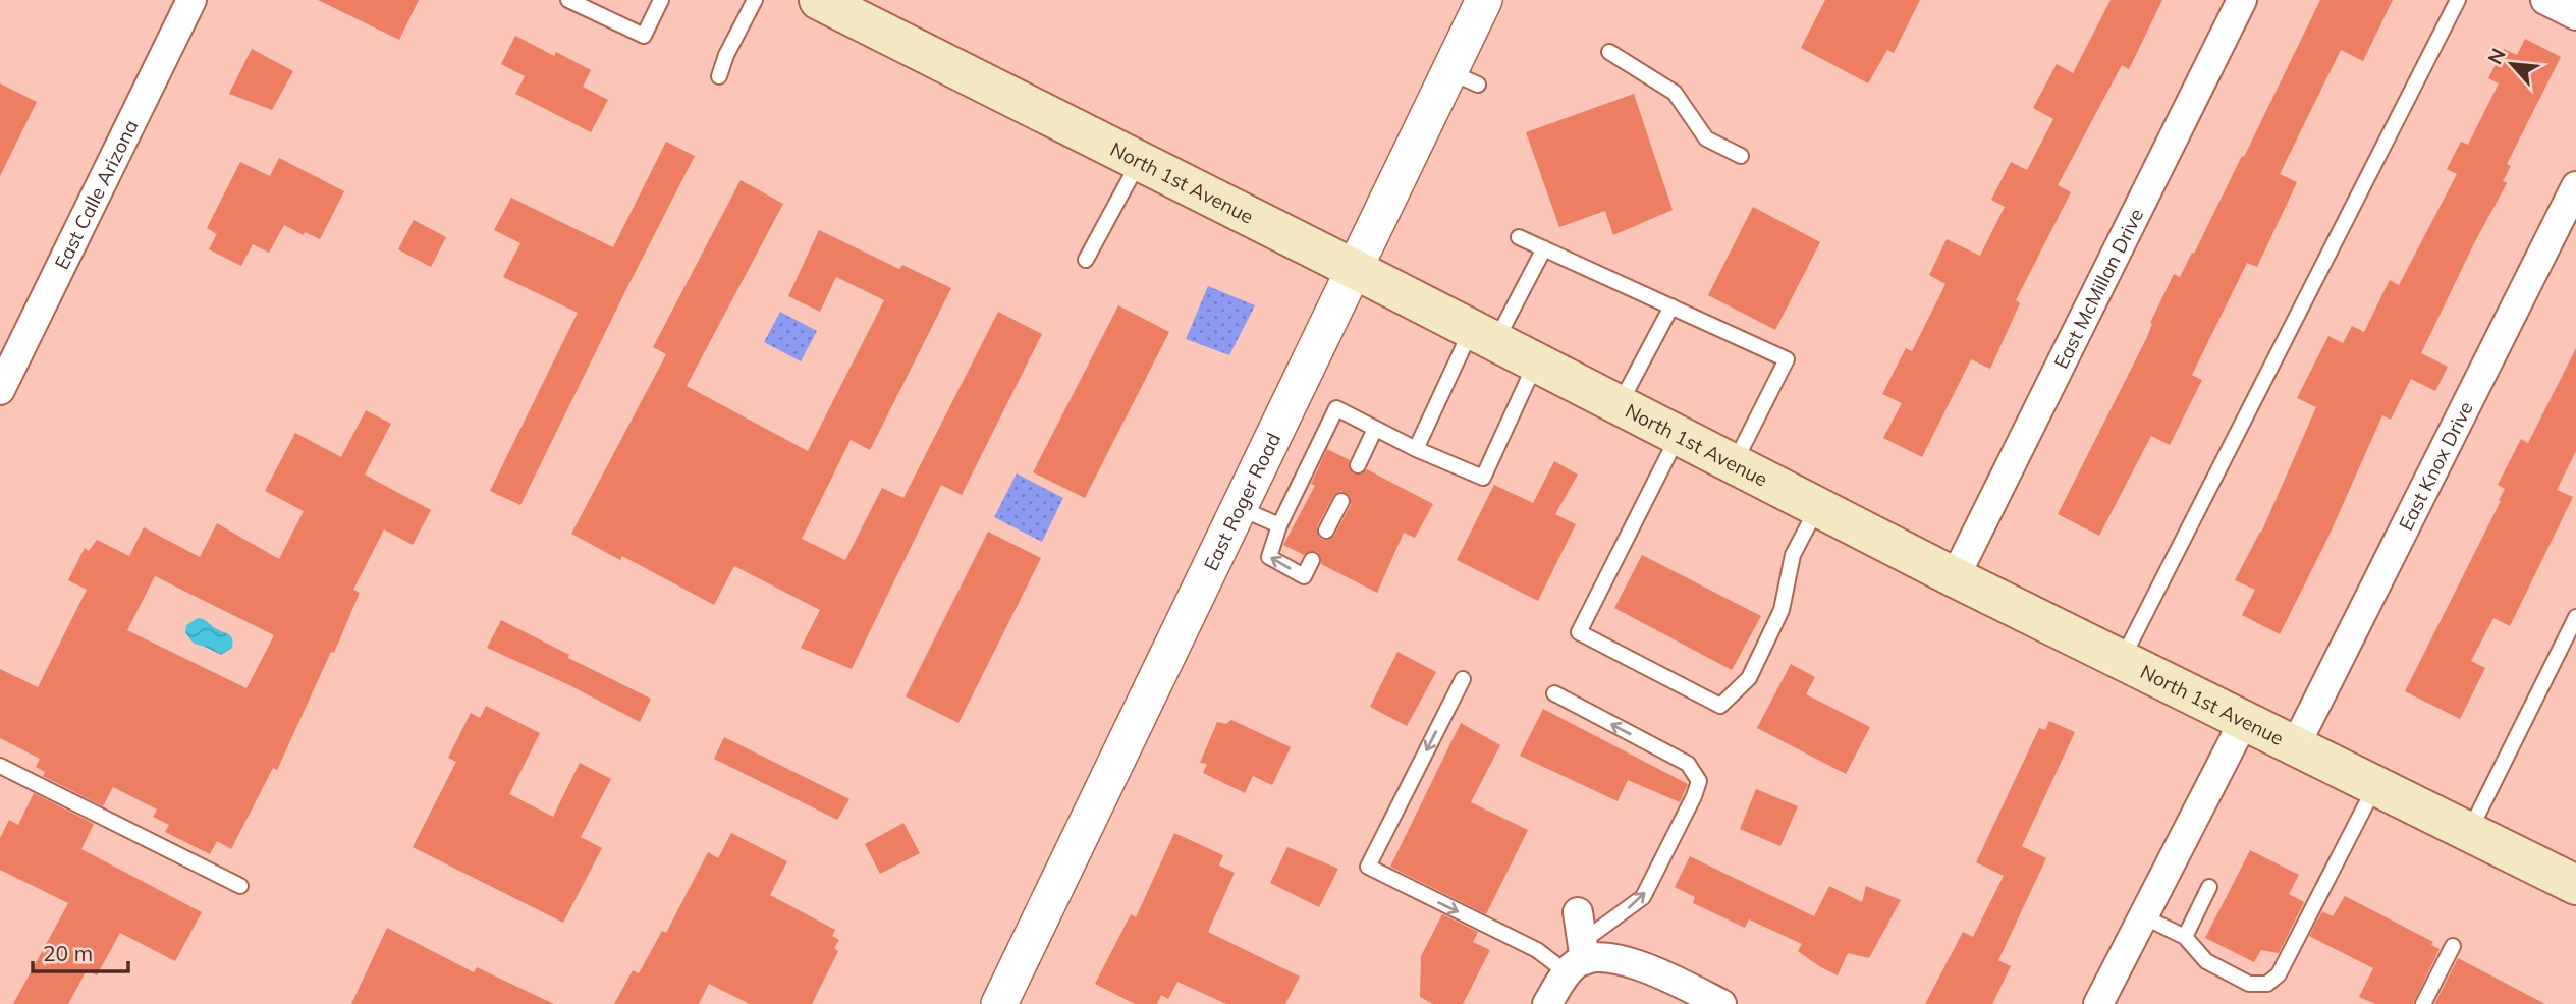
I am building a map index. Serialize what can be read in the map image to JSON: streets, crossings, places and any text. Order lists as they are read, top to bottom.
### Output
{
  "streets": {
    "main road": ["North 1st Avenue"],
    "street": [
      "East Calle Arizona",
      "East McMillan Drive",
      "East Knox Drive",
      "East Roger Road"
    ]
  },
  "crossings": [
    ["North 1st Avenue", "East McMillan Drive"],
    ["North 1st Avenue", "East Knox Drive"],
    ["North 1st Avenue", "East Roger Road"]
  ],
  "scale_bar": "20 m",
  "north": "top left"
}
